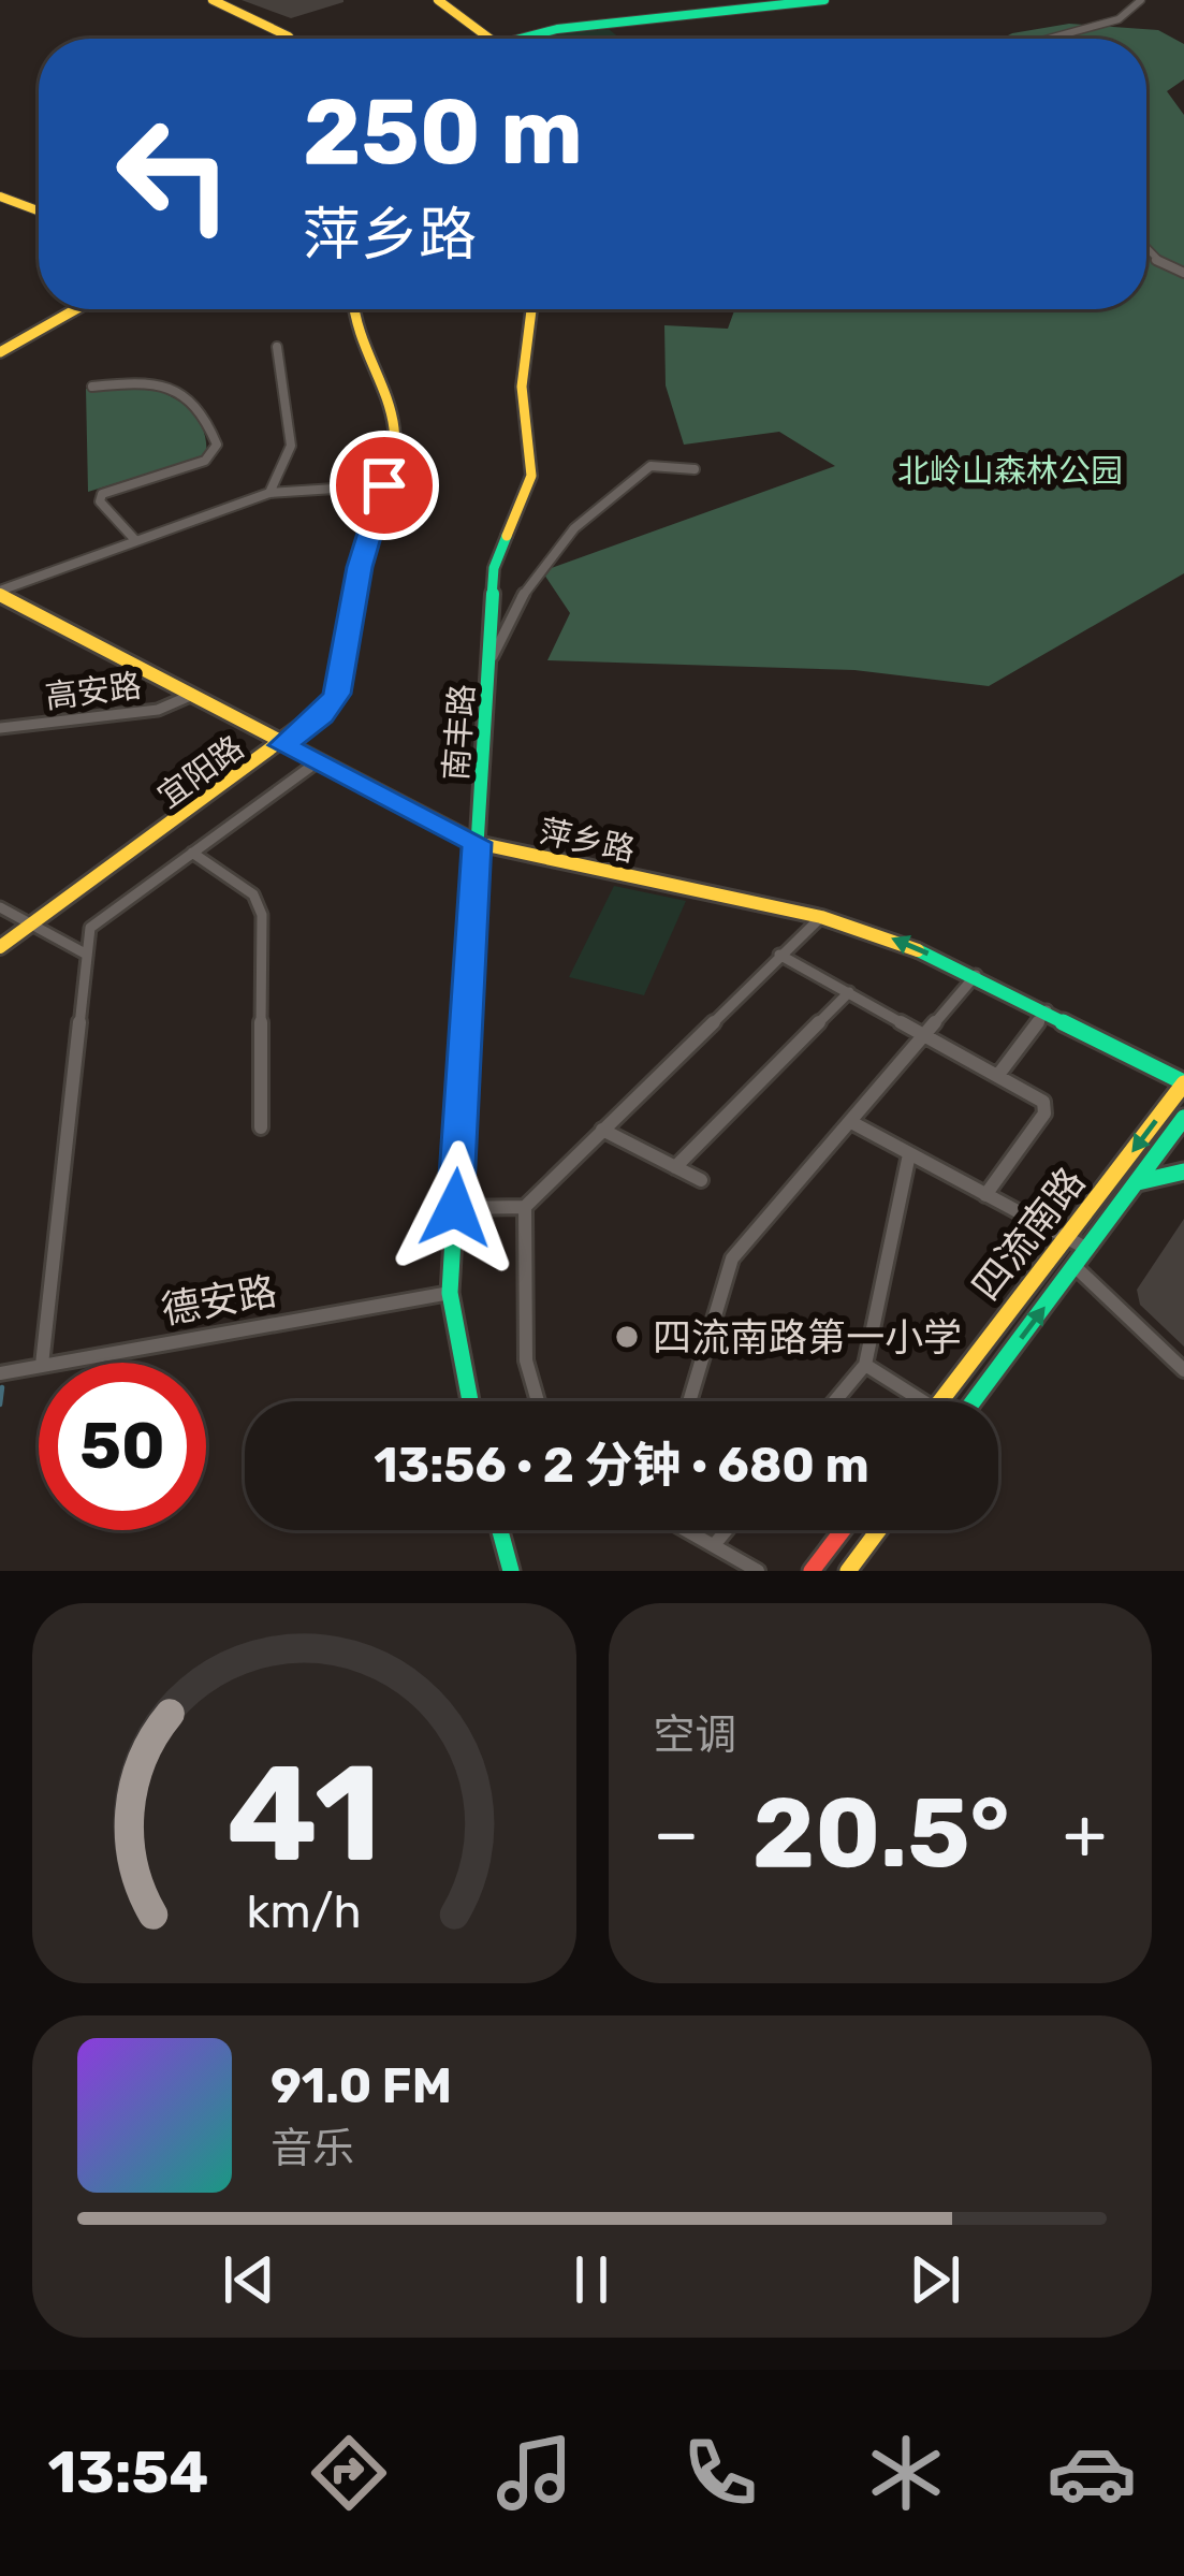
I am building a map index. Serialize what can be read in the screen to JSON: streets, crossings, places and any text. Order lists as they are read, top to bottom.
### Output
{
  "streets": {
    "main road": [
      "南丰路",
      "宜阳路",
      "萍乡路",
      "四流南路"
    ],
    "street": ["高安路", "德安路"]
  },
  "crossings": [
    ["高安路", "萍乡路"],
    ["南丰路", "萍乡路"],
    ["南丰路", "德安路"],
    ["宜阳路", "萍乡路"],
    ["萍乡路", "四流南路"]
  ],
  "parks": ["北岭山森林公园"],
  "places": ["四流南路第一小学"],
  "page": {
    "turn": ["250 m", "萍乡路"],
    "limit": "50",
    "trip": "13:56 · 2 分钟 · 680 m",
    "tile": "空调",
    "heat": ["−", "20.5°", "+"],
    "song": ["91.0 FM", "音乐"],
    "tabs": "13:54",
    "gauge": ["41", "km/h"]
  }
}
